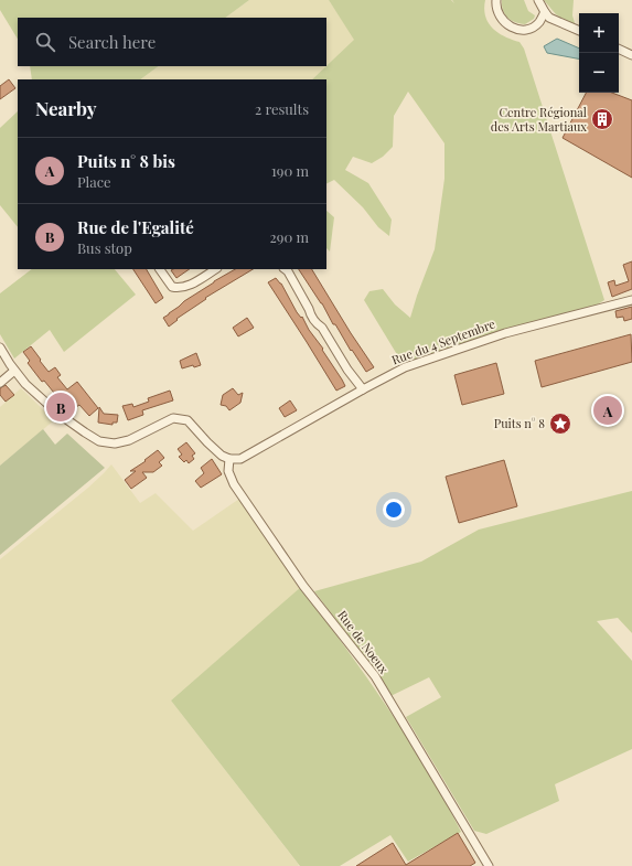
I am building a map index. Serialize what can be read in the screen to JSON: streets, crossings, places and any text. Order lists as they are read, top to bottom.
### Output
{
  "streets": {
    "street": ["Rue du 4 Septembre", "Rue de Noeux"]
  },
  "crossings": [
    ["Rue du 4 Septembre", "Rue de Noeux"]
  ],
  "places": {
    "building": ["Centre Régional des Arts Martiaux"],
    "place": ["Puits n° 8"]
  },
  "page": {
    "map_buttons": ["+", "−"],
    "search": "Search here",
    "heading": ["Nearby", "2 results"],
    "list": [
      {
        "mark": "A",
        "name": "Puits n° 8 bis",
        "note": "Place",
        "value": "190 m"
      },
      {
        "mark": "B",
        "name": "Rue de l'Egalité",
        "note": "Bus stop",
        "value": "290 m"
      }
    ],
    "pins": ["B", "A"]
  }
}
